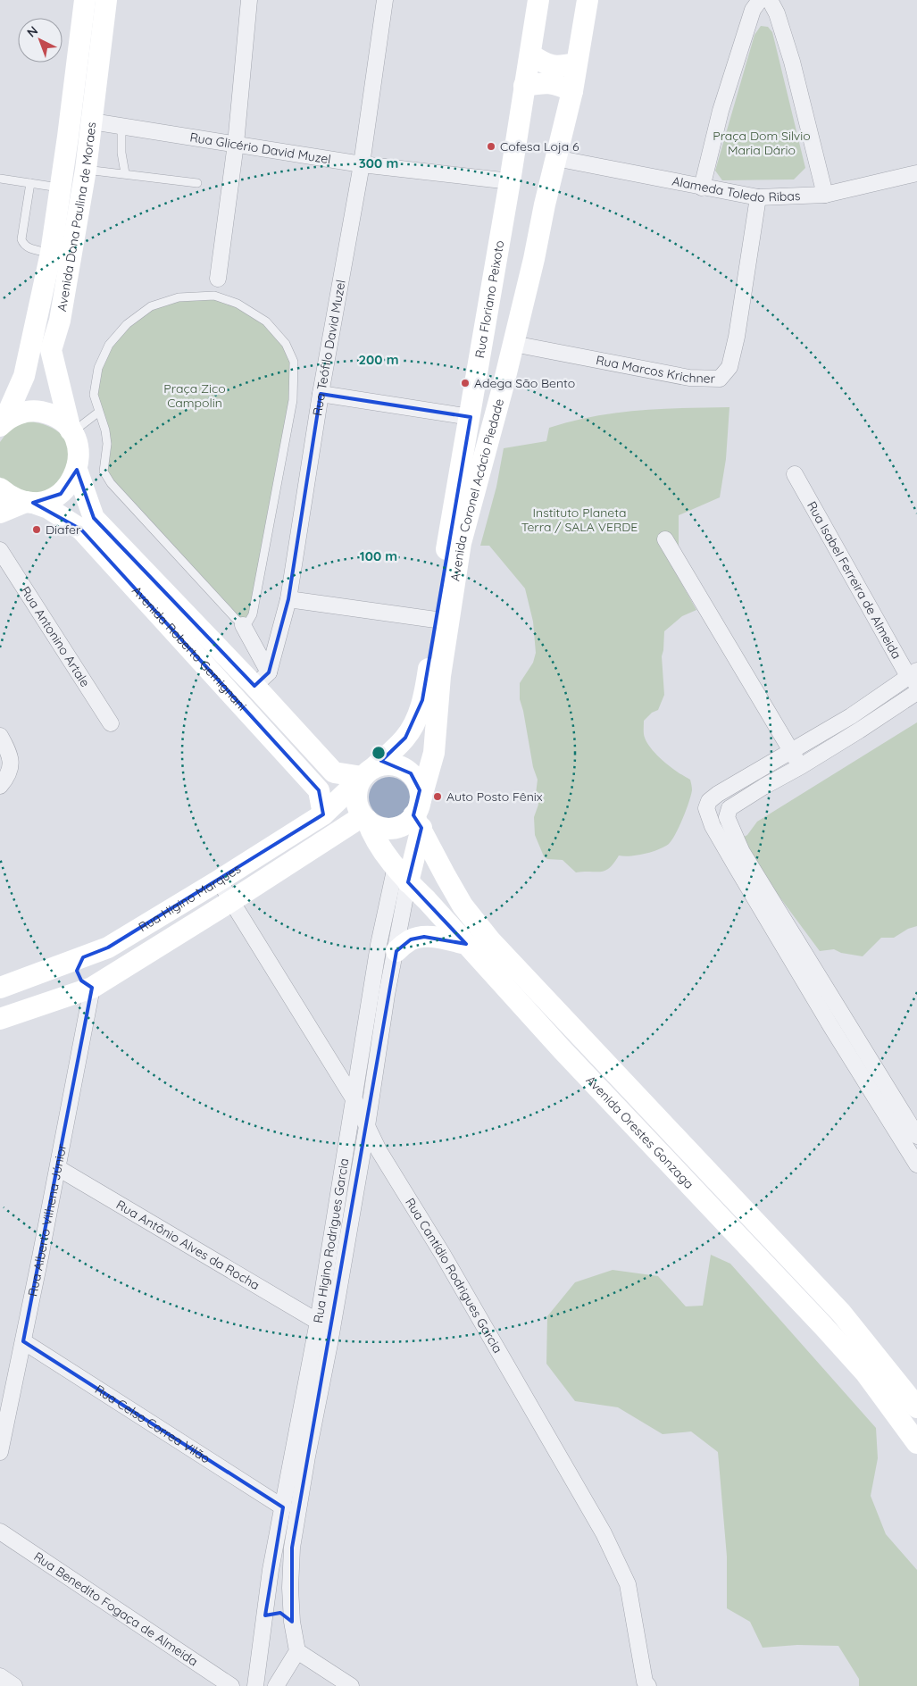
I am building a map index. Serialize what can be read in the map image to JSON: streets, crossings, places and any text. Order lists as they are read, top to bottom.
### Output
{
  "streets": {
    "main road": [
      "Avenida Dona Paulina de Moraes",
      "Rua Floriano Peixoto",
      "Avenida Coronel Acácio Piedade",
      "Avenida Roberto Gemignani",
      "Rua Higino Marques",
      "Avenida Orestes Gonzaga"
    ],
    "street": [
      "Rua Glicério David Muzel",
      "Alameda Toledo Ribas",
      "Rua Teófilo David Muzel",
      "Rua Marcos Krichner",
      "Rua Isabel Ferreira de Almeida",
      "Rua Antonino Artale",
      "Rua Alberto Vilhena Júnior",
      "Rua Higino Rodrigues Garcia",
      "Rua Antônio Alves da Rocha",
      "Rua Cantídio Rodrigues Garcia",
      "Rua Celso Correa Vilão",
      "Rua Benedito Fogaça de Almeida"
    ]
  },
  "crossings": [
    ["Rua Glicério David Muzel", "Avenida Dona Paulina de Moraes"],
    ["Rua Glicério David Muzel", "Rua Floriano Peixoto"],
    ["Rua Glicério David Muzel", "Rua Teófilo David Muzel"],
    ["Alameda Toledo Ribas", "Rua Marcos Krichner"],
    ["Alameda Toledo Ribas", "Avenida Coronel Acácio Piedade"],
    ["Rua Floriano Peixoto", "Avenida Coronel Acácio Piedade"],
    ["Rua Floriano Peixoto", "Avenida Roberto Gemignani"],
    ["Rua Floriano Peixoto", "Rua Higino Marques"],
    ["Rua Floriano Peixoto", "Avenida Orestes Gonzaga"],
    ["Rua Teófilo David Muzel", "Avenida Roberto Gemignani"],
    ["Rua Marcos Krichner", "Avenida Coronel Acácio Piedade"],
    ["Avenida Coronel Acácio Piedade", "Avenida Roberto Gemignani"],
    ["Avenida Coronel Acácio Piedade", "Rua Higino Marques"],
    ["Avenida Coronel Acácio Piedade", "Avenida Orestes Gonzaga"],
    ["Avenida Coronel Acácio Piedade", "Rua Higino Rodrigues Garcia"],
    ["Avenida Roberto Gemignani", "Rua Higino Marques"],
    ["Avenida Roberto Gemignani", "Avenida Orestes Gonzaga"],
    ["Rua Higino Marques", "Avenida Orestes Gonzaga"],
    ["Rua Higino Marques", "Rua Alberto Vilhena Júnior"],
    ["Rua Higino Marques", "Rua Cantídio Rodrigues Garcia"],
    ["Avenida Orestes Gonzaga", "Rua Higino Rodrigues Garcia"],
    ["Rua Alberto Vilhena Júnior", "Rua Antônio Alves da Rocha"],
    ["Rua Alberto Vilhena Júnior", "Rua Celso Correa Vilão"],
    ["Rua Higino Rodrigues Garcia", "Rua Antônio Alves da Rocha"],
    ["Rua Higino Rodrigues Garcia", "Rua Cantídio Rodrigues Garcia"],
    ["Rua Higino Rodrigues Garcia", "Rua Celso Correa Vilão"]
  ],
  "parks": ["Praça Dom Silvio Maria Dário", "Praça Zico Campolin", "Instituto Planeta Terra / SALA VERDE"],
  "places": [
    "Cofesa Loja 6",
    "Adega São Bento",
    "Diafer",
    "Auto Posto Fênix"
  ],
  "north": "top left",
  "rings": ["300 m", "200 m", "100 m"]
}
